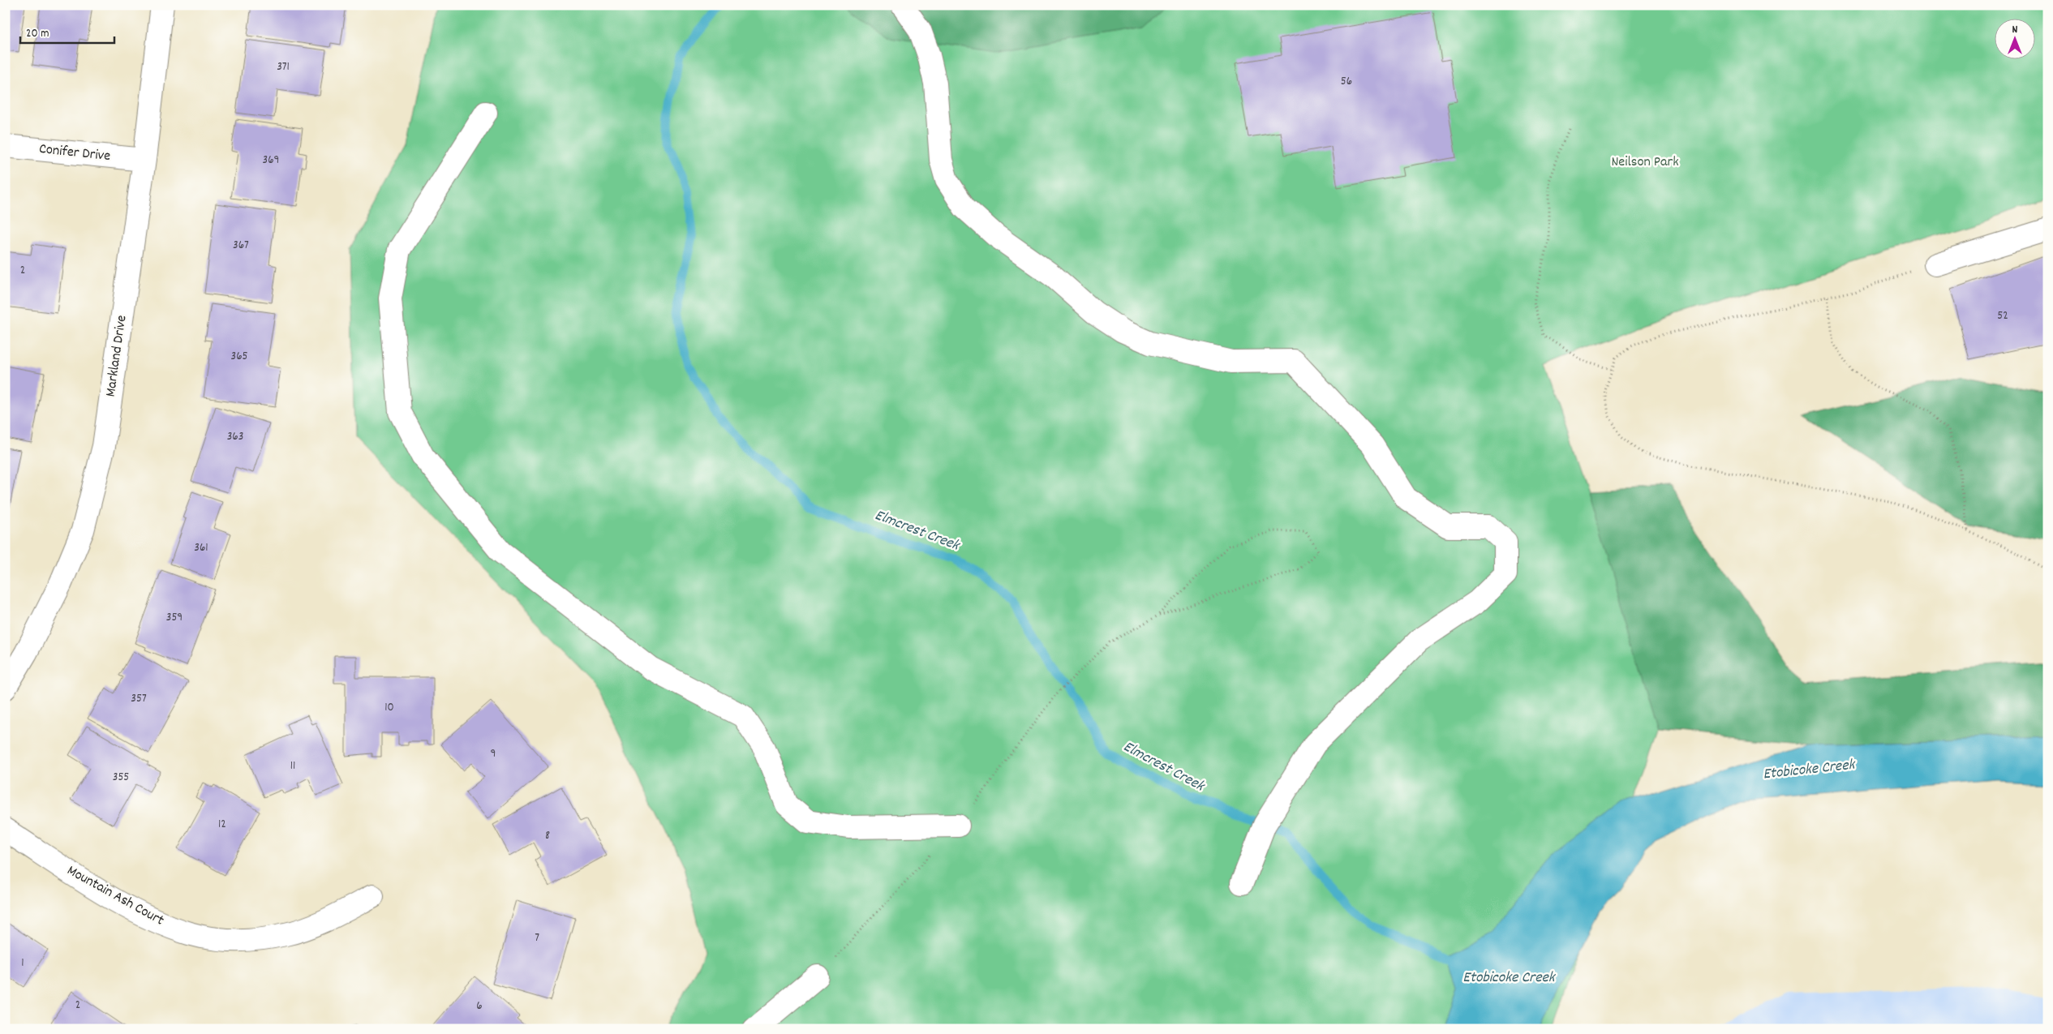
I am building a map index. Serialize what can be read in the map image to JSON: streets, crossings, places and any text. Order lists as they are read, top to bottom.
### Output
{
  "streets": {
    "street": ["Conifer Drive", "Markland Drive", "Mountain Ash Court"]
  },
  "crossings": [
    ["Conifer Drive", "Markland Drive"]
  ],
  "water": ["Elmcrest Creek", "Etobicoke Creek"],
  "parks": ["Neilson Park"],
  "house_numbers": [
    "371",
    "56",
    "369",
    "367",
    "2",
    "52",
    "365",
    "363",
    "361",
    "359",
    "357",
    "10",
    "9",
    "11",
    "355",
    "12",
    "8",
    "7",
    "1",
    "2",
    "6"
  ],
  "scale_bar": "20 m",
  "north": "top"
}
